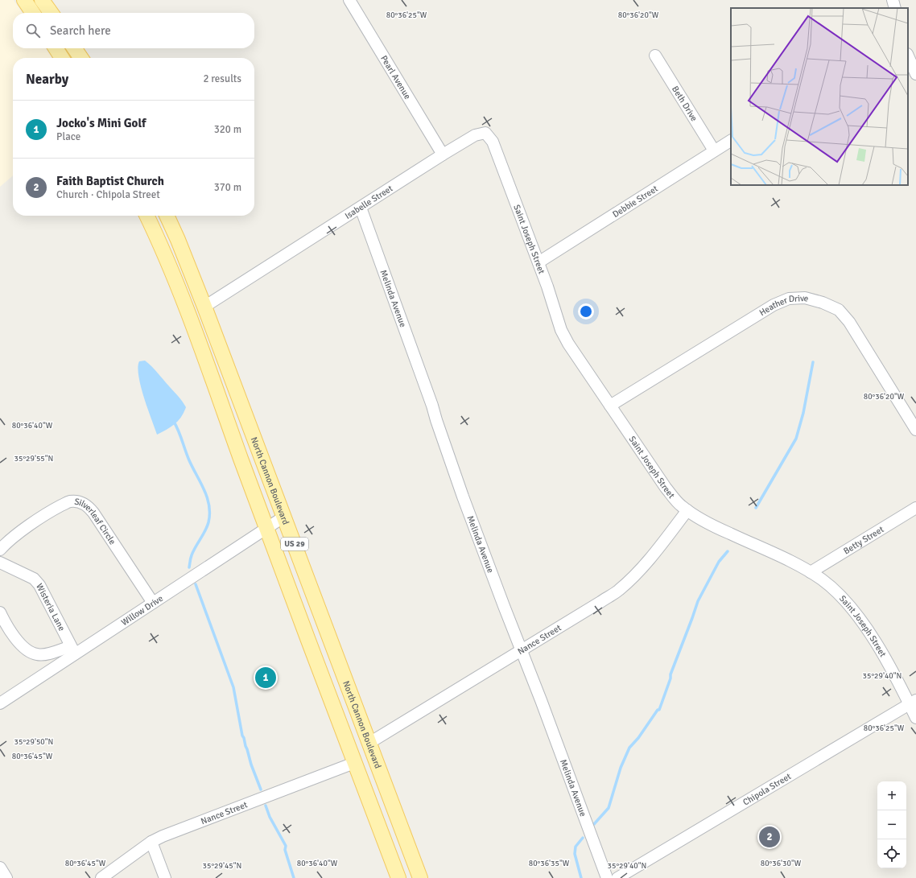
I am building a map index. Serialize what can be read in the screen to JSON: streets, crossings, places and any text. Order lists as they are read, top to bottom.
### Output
{
  "streets": {
    "main road": ["North Cannon Boulevard", "US 29"],
    "street": [
      "Pearl Avenue",
      "Beth Drive",
      "Debbie Street",
      "Isabelle Street",
      "Saint Joseph Street",
      "Melinda Avenue",
      "Heather Drive",
      "Silverleaf Circle",
      "Betty Street",
      "Wisteria Lane",
      "Willow Drive",
      "Nance Street",
      "Chipola Street"
    ]
  },
  "crossings": [
    ["Pearl Avenue", "Isabelle Street"],
    ["Beth Drive", "Debbie Street"],
    ["Debbie Street", "Saint Joseph Street"],
    ["Isabelle Street", "Saint Joseph Street"],
    ["Isabelle Street", "Melinda Avenue"],
    ["Isabelle Street", "North Cannon Boulevard"],
    ["Saint Joseph Street", "Heather Drive"],
    ["Saint Joseph Street", "Betty Street"],
    ["Saint Joseph Street", "Nance Street"],
    ["Saint Joseph Street", "Chipola Street"],
    ["Melinda Avenue", "Nance Street"],
    ["North Cannon Boulevard", "Willow Drive"],
    ["North Cannon Boulevard", "Nance Street"],
    ["Silverleaf Circle", "Willow Drive"],
    ["US 29", "Willow Drive"],
    ["US 29", "Nance Street"],
    ["Wisteria Lane", "Willow Drive"]
  ],
  "page": {
    "search": "Search here",
    "heading": ["Nearby", "2 results"],
    "list": [
      {
        "mark": "1",
        "name": "Jocko's Mini Golf",
        "note": "Place",
        "value": "320 m"
      },
      {
        "mark": "2",
        "name": "Faith Baptist Church",
        "note": "Church · Chipola Street",
        "value": "370 m"
      }
    ],
    "pins": ["1", "2"],
    "map_buttons": ["+", "−"]
  },
  "coordinates": [
    "80°36'25\"W",
    "80°36'20\"W",
    "80°36'40\"W",
    "35°29'55\"N",
    "35°29'40\"N",
    "35°29'50\"N",
    "80°36'45\"W",
    "80°36'35\"W",
    "80°36'30\"W",
    "35°29'45\"N"
  ]
}
